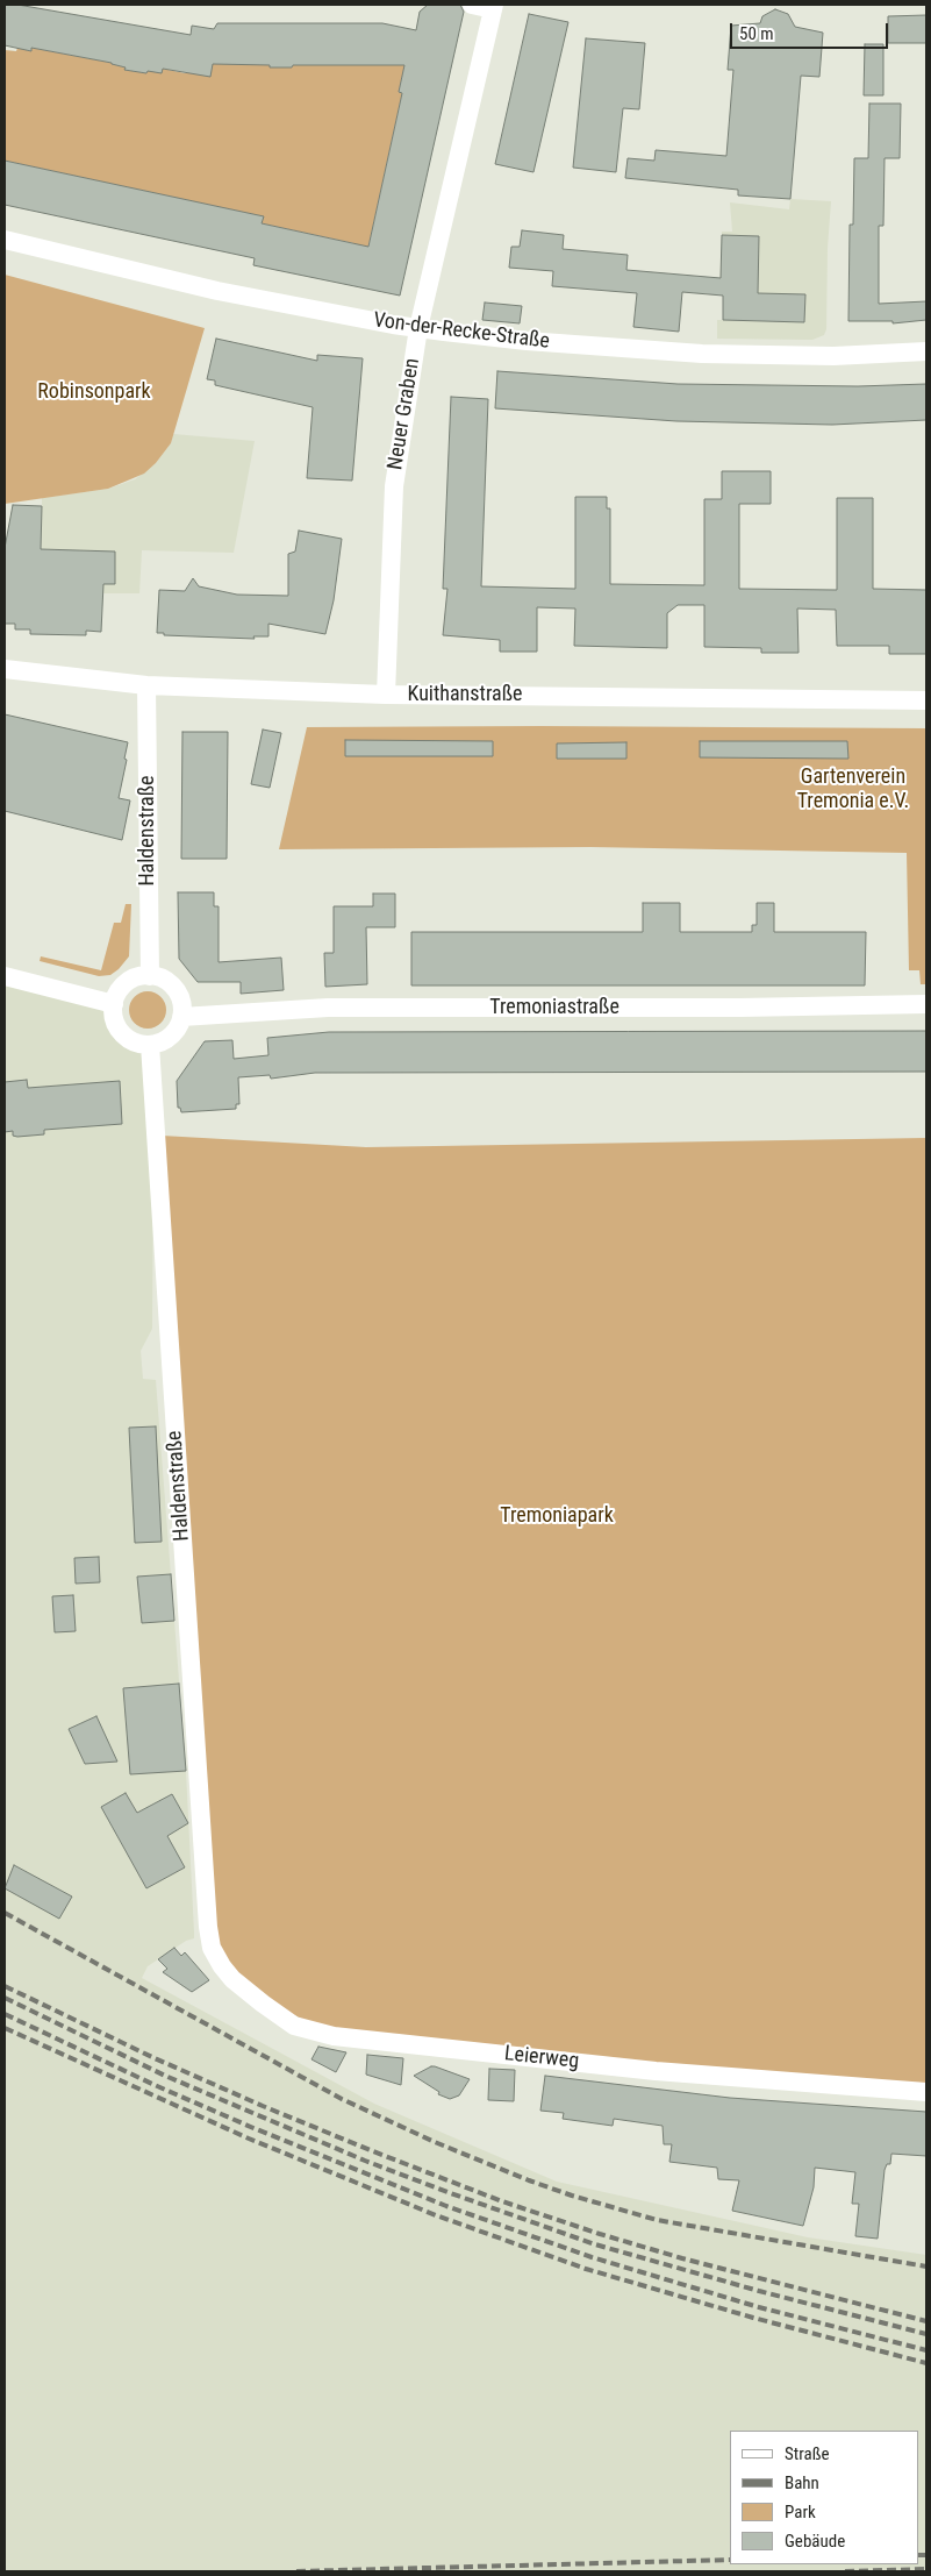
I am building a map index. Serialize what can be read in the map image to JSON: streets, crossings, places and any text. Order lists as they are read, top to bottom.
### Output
{
  "streets": {
    "street": [
      "Von-der-Recke-Straße",
      "Neuer Graben",
      "Kuithanstraße",
      "Haldenstraße",
      "Tremoniastraße",
      "Leierweg"
    ]
  },
  "crossings": [
    ["Von-der-Recke-Straße", "Neuer Graben"],
    ["Neuer Graben", "Kuithanstraße"],
    ["Kuithanstraße", "Haldenstraße"],
    ["Haldenstraße", "Tremoniastraße"],
    ["Haldenstraße", "Leierweg"]
  ],
  "parks": ["Robinsonpark", "Gartenverein Tremonia e.V.", "Tremoniapark"],
  "legend": [
    "Straße",
    "Bahn",
    "Park",
    "Gebäude"
  ],
  "scale_bar": "50 m"
}
